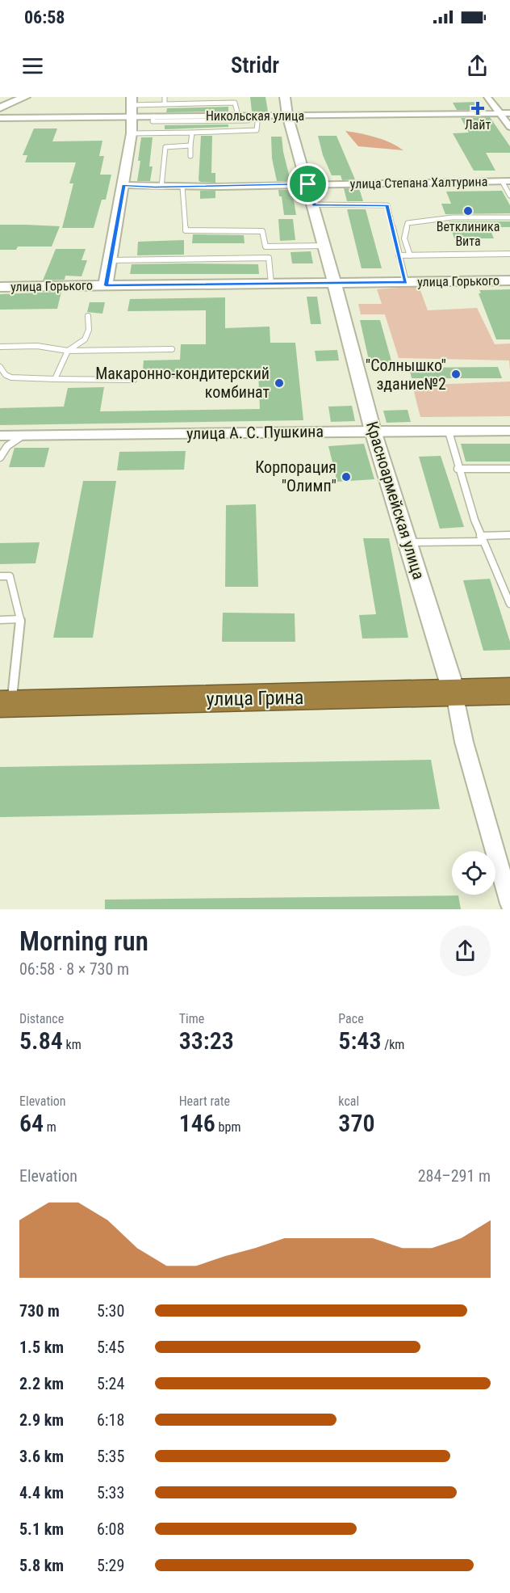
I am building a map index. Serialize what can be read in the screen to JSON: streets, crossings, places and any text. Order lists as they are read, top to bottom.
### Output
{
  "streets": {
    "highway": ["улица Грина"],
    "main road": ["улица Горького", "Красноармейская улица"],
    "street": ["Никольская улица", "улица Степана Халтурина", "улица А. С. Пушкина"]
  },
  "crossings": [
    ["Никольская улица", "Красноармейская улица"],
    ["улица Степана Халтурина", "Красноармейская улица"],
    ["улица Горького", "Красноармейская улица"],
    ["улица А. С. Пушкина", "Красноармейская улица"],
    ["Красноармейская улица", "улица Грина"]
  ],
  "places": {
    "health": ["Лайт"],
    "other": [
      "Ветклиника Вита",
      "\"Солнышко\" здание№2",
      "Макаронно-кондитерский комбинат",
      "Корпорация \"Олимп\""
    ]
  },
  "page": {
    "status": "06:58",
    "header": "Stridr",
    "heading": ["Morning run", "06:58 · 8 × 730 m"],
    "stats": [
      ["Distance", "5.84 km"],
      ["Time", "33:23"],
      ["Pace", "5:43 /km"],
      ["Elevation", "64 m"],
      ["Heart rate", "146 bpm"],
      ["kcal", "370"]
    ],
    "chart": ["Elevation", "284–291 m"],
    "list": [
      {
        "name": "730 m",
        "note": "5:30"
      },
      {
        "name": "1.5 km",
        "note": "5:45"
      },
      {
        "name": "2.2 km",
        "note": "5:24"
      },
      {
        "name": "2.9 km",
        "note": "6:18"
      },
      {
        "name": "3.6 km",
        "note": "5:35"
      },
      {
        "name": "4.4 km",
        "note": "5:33"
      },
      {
        "name": "5.1 km",
        "note": "6:08"
      },
      {
        "name": "5.8 km",
        "note": "5:29"
      }
    ]
  }
}
